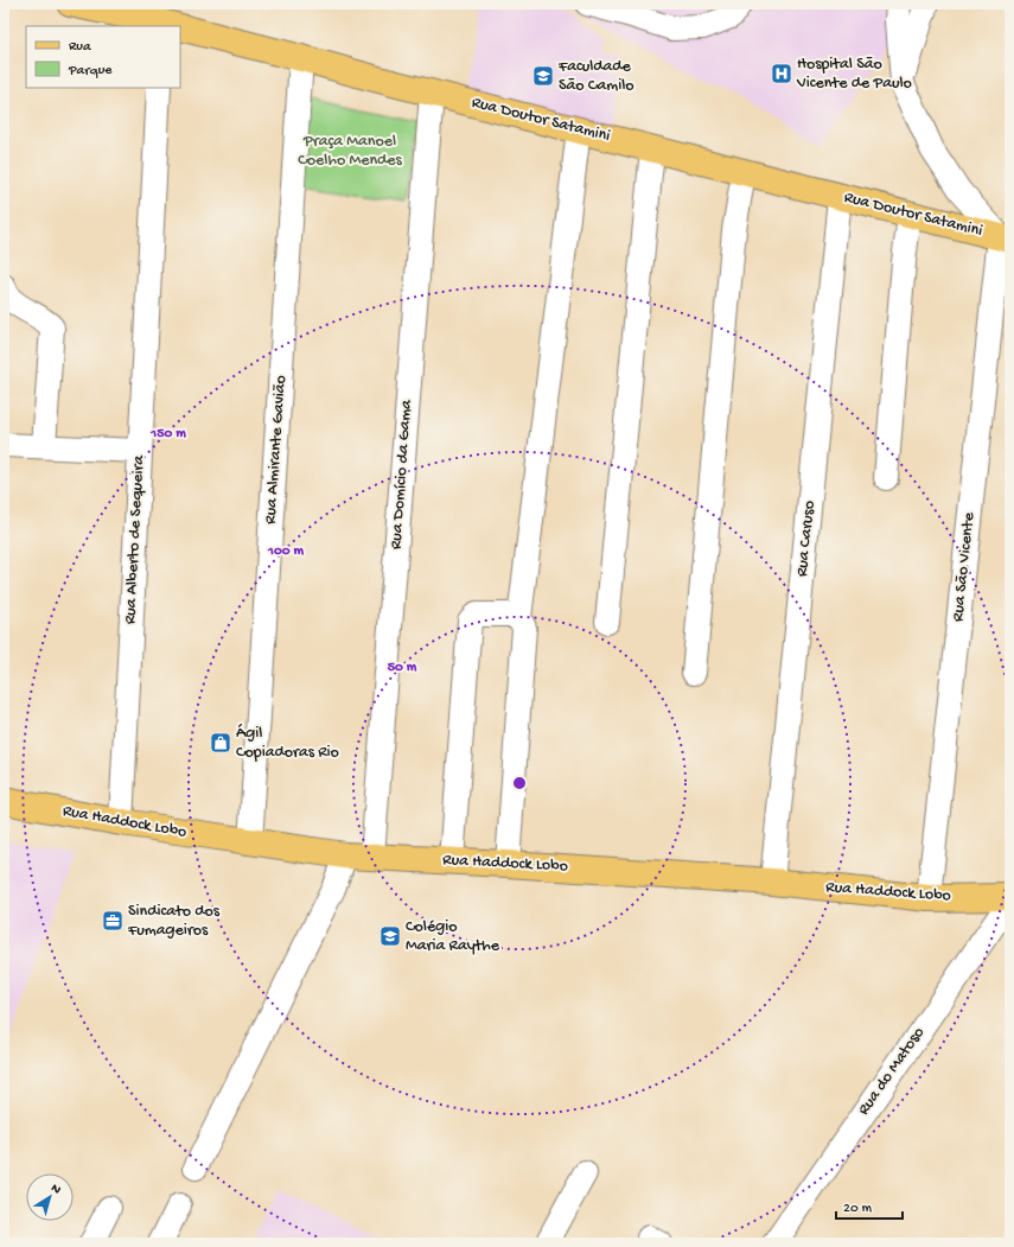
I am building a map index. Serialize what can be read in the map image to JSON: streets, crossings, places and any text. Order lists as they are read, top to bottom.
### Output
{
  "streets": {
    "main road": ["Rua Doutor Satamini", "Rua Haddock Lobo"],
    "street": [
      "Rua Almirante Gavião",
      "Rua Domício da Gama",
      "Rua Caruso",
      "Rua Alberto de Sequeira",
      "Rua São Vicente",
      "Rua do Matoso"
    ]
  },
  "crossings": [
    ["Rua Doutor Satamini", "Rua Almirante Gavião"],
    ["Rua Doutor Satamini", "Rua Domício da Gama"],
    ["Rua Doutor Satamini", "Rua Caruso"],
    ["Rua Doutor Satamini", "Rua São Vicente"],
    ["Rua Almirante Gavião", "Rua Haddock Lobo"],
    ["Rua Domício da Gama", "Rua Haddock Lobo"],
    ["Rua Caruso", "Rua Haddock Lobo"],
    ["Rua Alberto de Sequeira", "Rua Haddock Lobo"],
    ["Rua São Vicente", "Rua Haddock Lobo"],
    ["Rua Haddock Lobo", "Rua do Matoso"]
  ],
  "parks": ["Praça Manoel Coelho Mendes"],
  "places": {
    "hospital": ["Hospital São Vicente de Paulo"],
    "school or university": ["Faculdade São Camilo", "Colégio Maria Raythe"],
    "shop": ["Ágil Copiadoras Rio"],
    "office": ["Sindicato dos Fumageiros"]
  },
  "legend": ["Rua", "Parque"],
  "scale_bar": "20 m",
  "north": "top right",
  "rings": ["150 m", "100 m", "50 m"]
}
